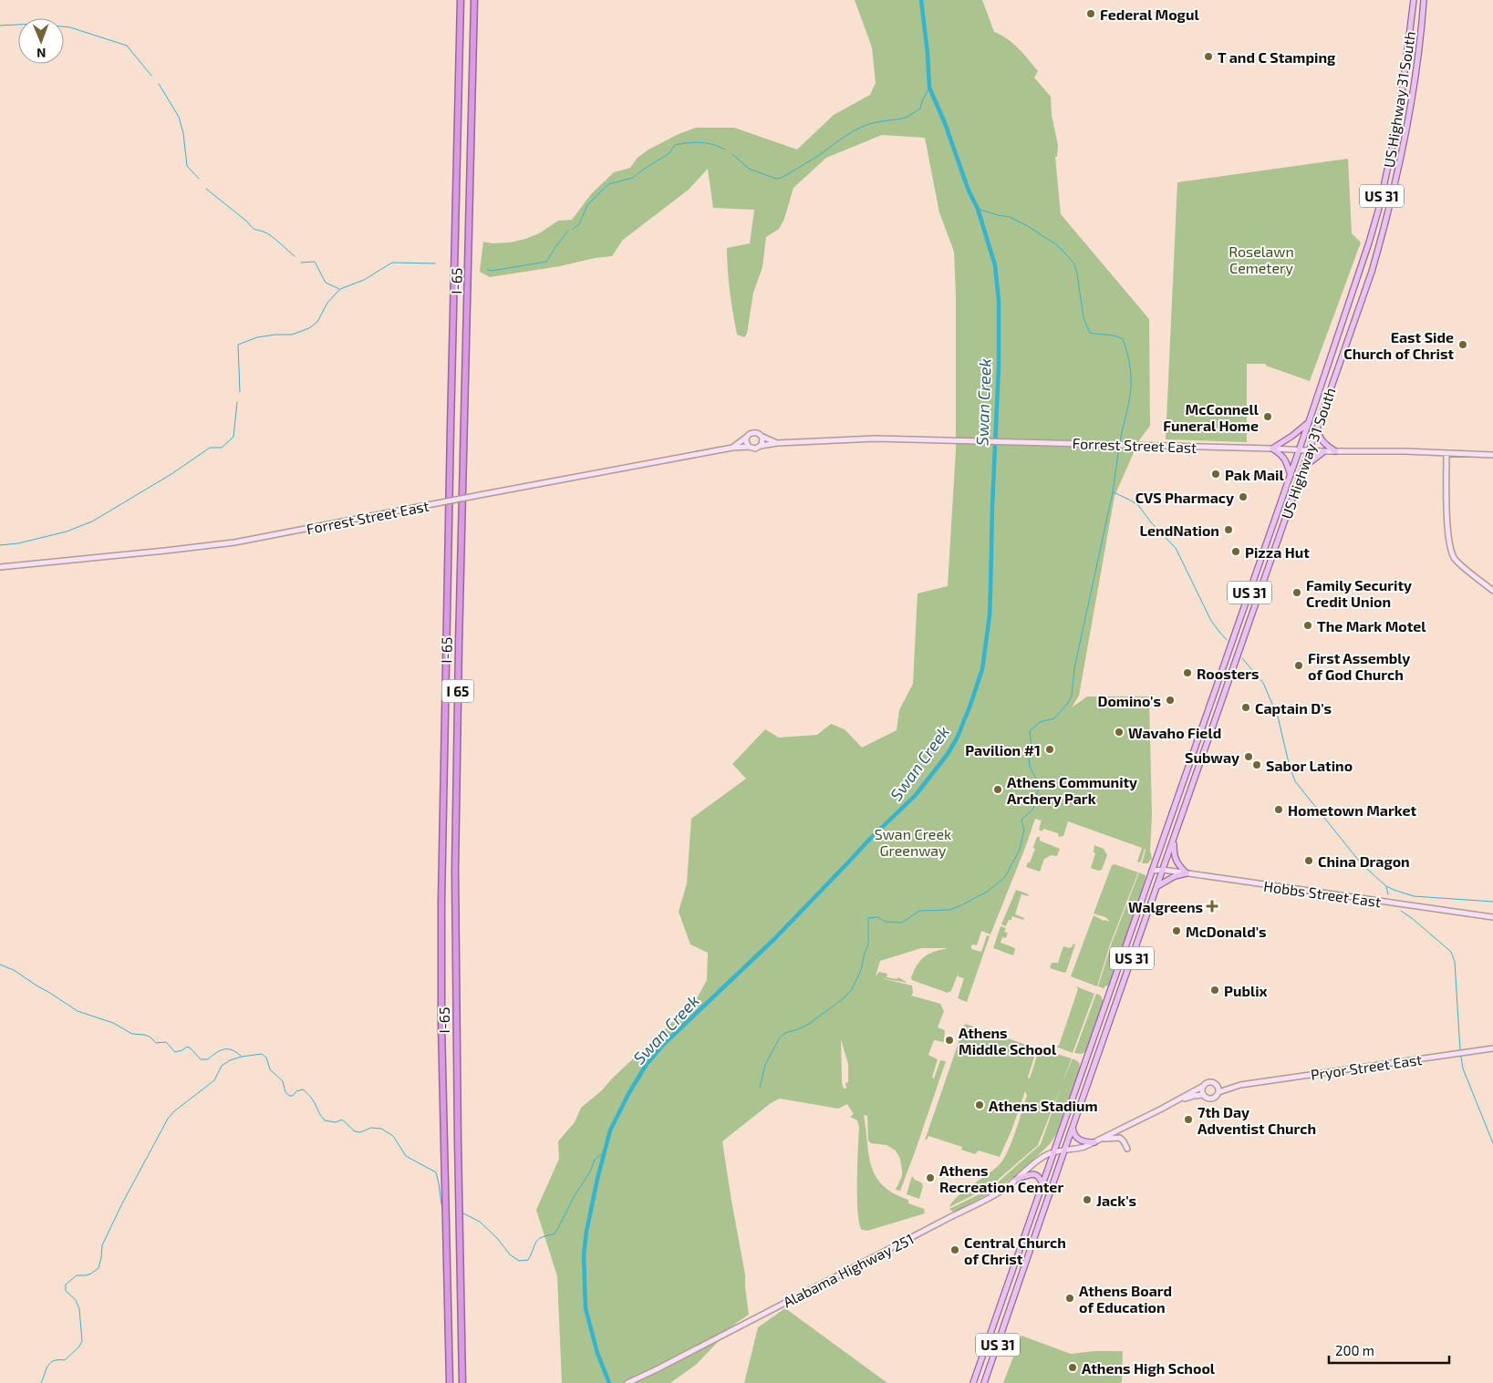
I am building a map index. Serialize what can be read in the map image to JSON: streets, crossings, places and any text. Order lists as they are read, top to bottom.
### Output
{
  "streets": {
    "highway": ["I-65", "I 65"],
    "main road": ["US Highway 31 South", "US 31"],
    "street": [
      "Forrest Street East",
      "Hobbs Street East",
      "Pryor Street East",
      "Alabama Highway 251"
    ]
  },
  "crossings": [
    ["US Highway 31 South", "US 31"],
    ["US Highway 31 South", "Forrest Street East"],
    ["US Highway 31 South", "Hobbs Street East"],
    ["US 31", "Hobbs Street East"],
    ["US 31", "Alabama Highway 251"]
  ],
  "water": ["Swan Creek"],
  "parks": ["Roselawn Cemetery", "Swan Creek Greenway"],
  "places": {
    "other": [
      "Federal Mogul",
      "T and C Stamping",
      "East Side Church of Christ",
      "McConnell Funeral Home",
      "Pak Mail",
      "CVS Pharmacy",
      "LendNation",
      "Pizza Hut",
      "Family Security Credit Union",
      "The Mark Motel",
      "First Assembly of God Church",
      "Roosters",
      "Domino's",
      "Captain D's",
      "Wavaho Field",
      "Pavilion #1",
      "Subway",
      "Sabor Latino",
      "Athens Community Archery Park",
      "Hometown Market",
      "China Dragon",
      "McDonald's",
      "Publix",
      "Athens Middle School",
      "Athens Stadium",
      "7th Day Adventist Church",
      "Athens Recreation Center",
      "Jack's",
      "Central Church of Christ",
      "Athens Board of Education",
      "Athens High School"
    ],
    "health": ["Walgreens"]
  },
  "scale_bar": "200 m",
  "north": "bottom"
}
